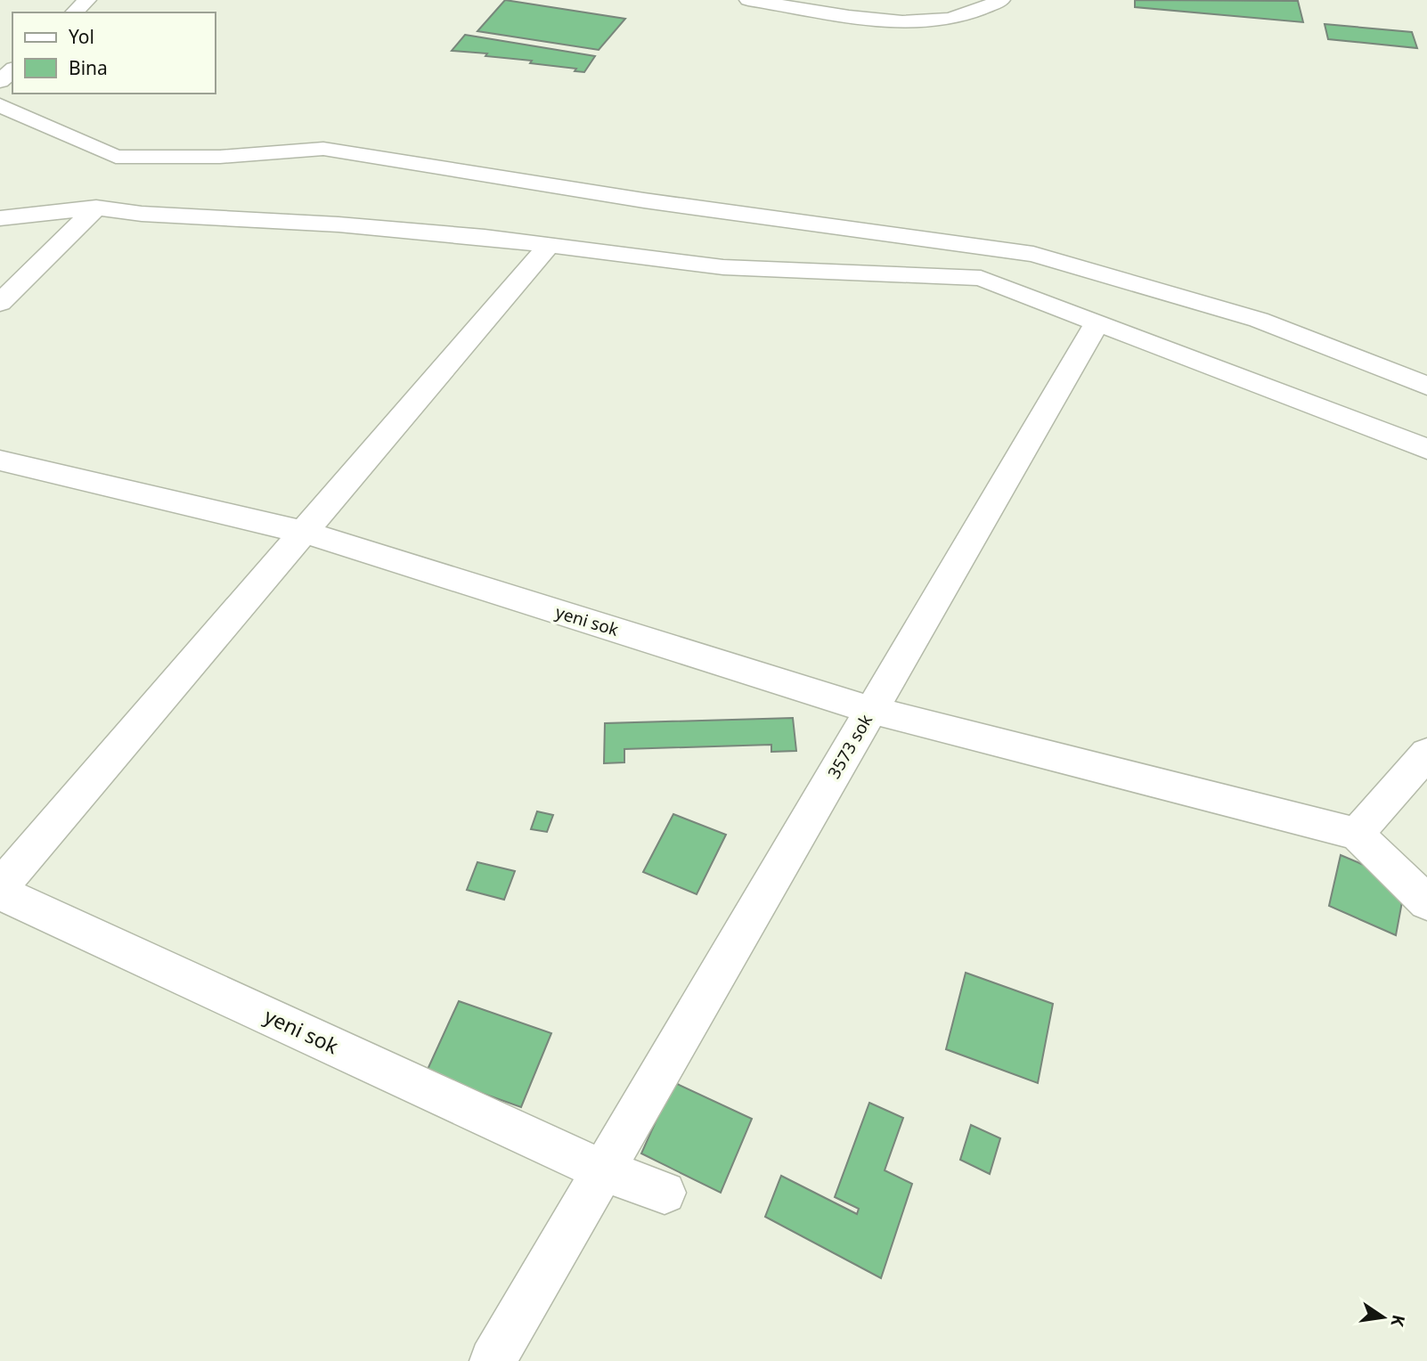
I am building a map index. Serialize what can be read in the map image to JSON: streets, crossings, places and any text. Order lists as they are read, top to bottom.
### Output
{
  "streets": {
    "street": ["yeni sok", "3573 sok"]
  },
  "crossings": [
    ["yeni sok", "3573 sok"]
  ],
  "legend": ["Yol", "Bina"],
  "north": "right"
}
